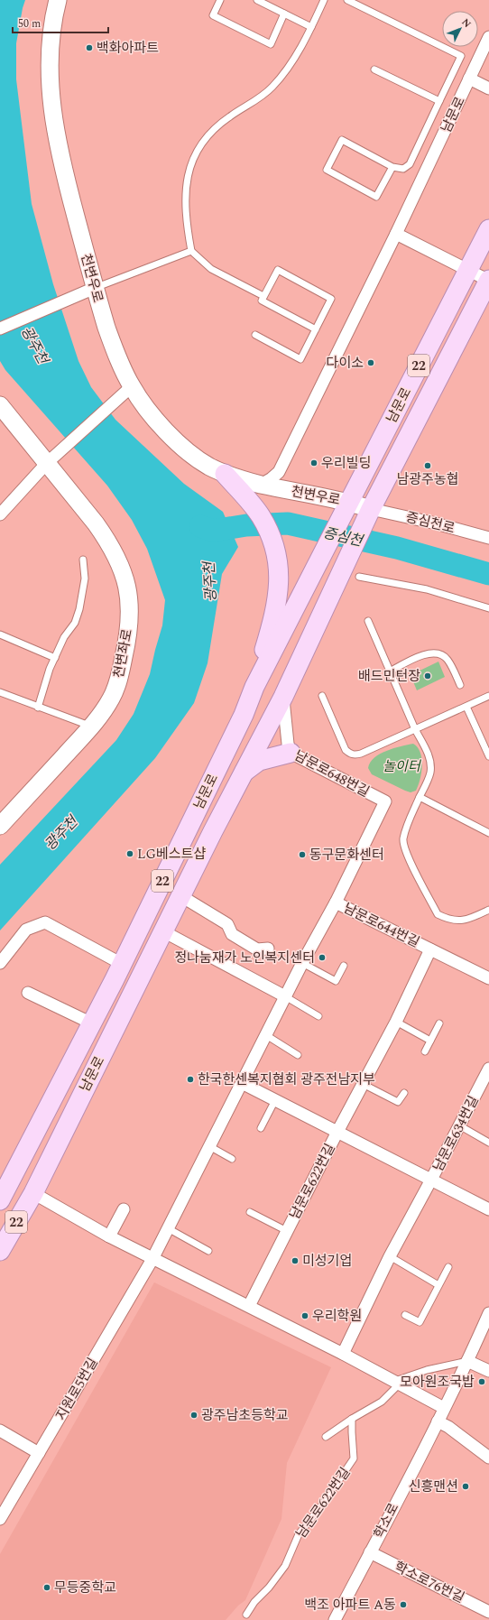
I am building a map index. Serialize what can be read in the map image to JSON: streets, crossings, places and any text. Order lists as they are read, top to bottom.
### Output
{
  "streets": {
    "main road": [
      "남문로",
      "천변우로",
      "22",
      "천변좌로"
    ],
    "street": [
      "증심천로",
      "남문로648번길",
      "남문로644번길",
      "남문로634번길",
      "남문로622번길",
      "지원로5번길",
      "학소로",
      "학소로76번길"
    ]
  },
  "crossings": [
    ["남문로", "천변우로"],
    ["남문로", "증심천로"],
    ["남문로", "남문로648번길"],
    ["천변우로", "증심천로"],
    ["남문로648번길", "남문로644번길"],
    ["남문로634번길", "남문로622번길"],
    ["학소로", "학소로76번길"]
  ],
  "water": ["광주천", "증심천"],
  "parks": ["놀이터"],
  "places": [
    "백화아파트",
    "다이소",
    "우리빌딩",
    "남광주농협",
    "배드민턴장",
    "LG베스트샵",
    "동구문화센터",
    "정나눔재가 노인복지센터",
    "한국한센복지협회 광주전남지부",
    "미성기업",
    "우리학원",
    "모아원조국밥",
    "광주남초등학교",
    "신흥맨션",
    "무등중학교",
    "백조 아파트 A동"
  ],
  "scale_bar": "50 m",
  "north": "top right"
}
